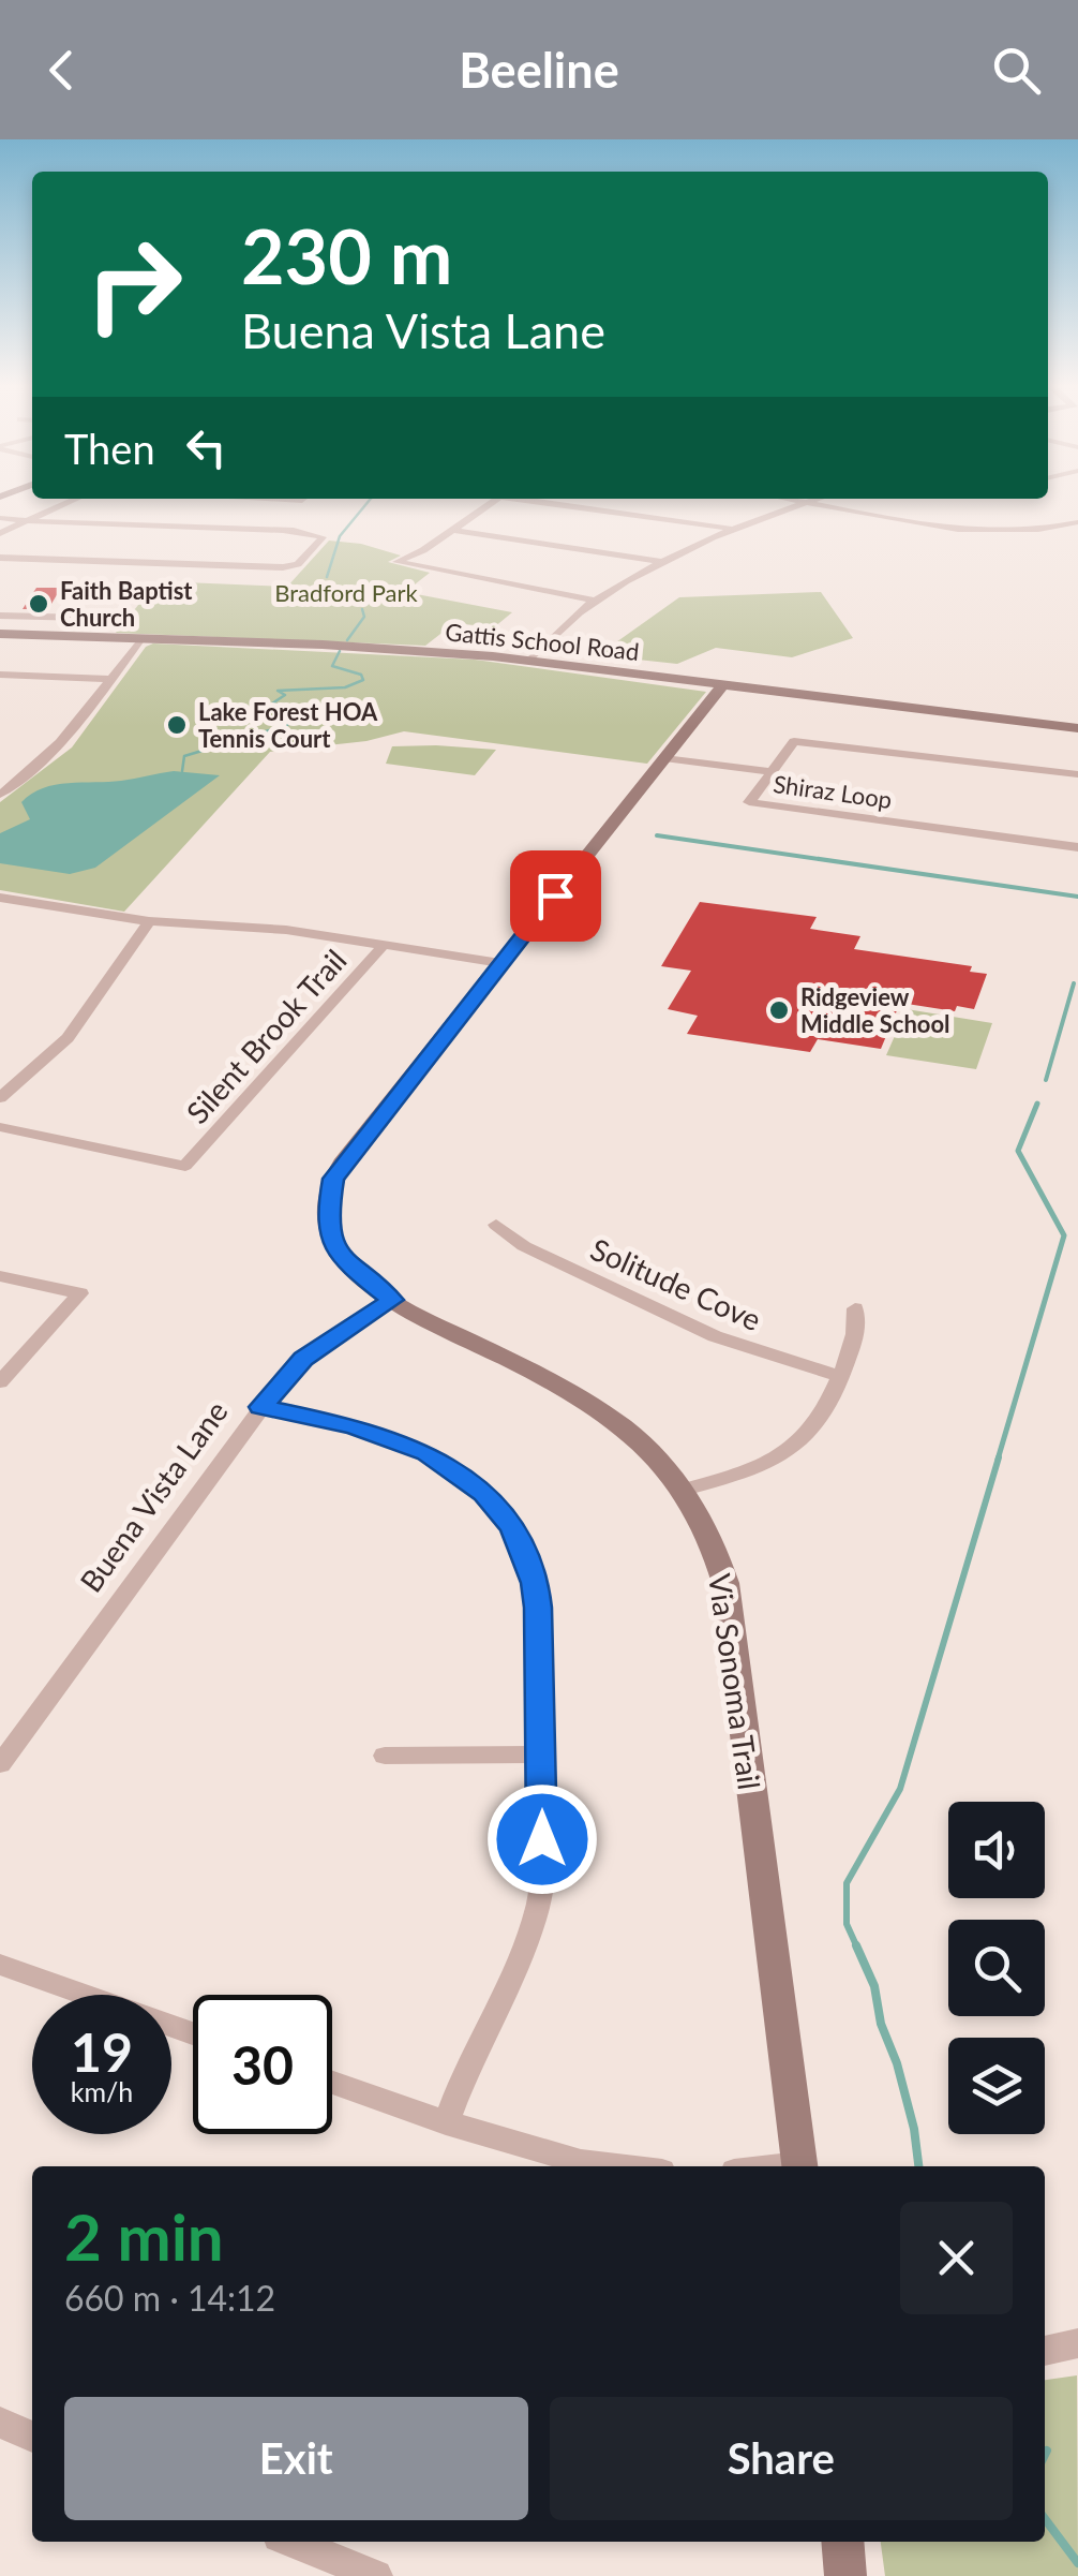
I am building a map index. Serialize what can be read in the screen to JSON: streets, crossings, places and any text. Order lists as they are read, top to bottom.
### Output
{
  "streets": {
    "street": [
      "Gattis School Road",
      "Shiraz Loop",
      "Silent Brook Trail",
      "Solitude Cove",
      "Buena Vista Lane",
      "Via Sonoma Trail"
    ]
  },
  "crossings": [
    ["Gattis School Road", "Via Sonoma Trail"],
    ["Buena Vista Lane", "Via Sonoma Trail"]
  ],
  "parks": ["Bradford Park"],
  "places": ["Faith Baptist Church", "Lake Forest HOA Tennis Court", "Ridgeview Middle School"],
  "page": {
    "header": "Beeline",
    "turn": ["230 m", "Buena Vista Lane"],
    "then": "Then",
    "speed": "19 km/h",
    "limit": "30",
    "heading": ["2 min", "660 m · 14:12"],
    "buttons": ["Exit", "Share"]
  }
}
